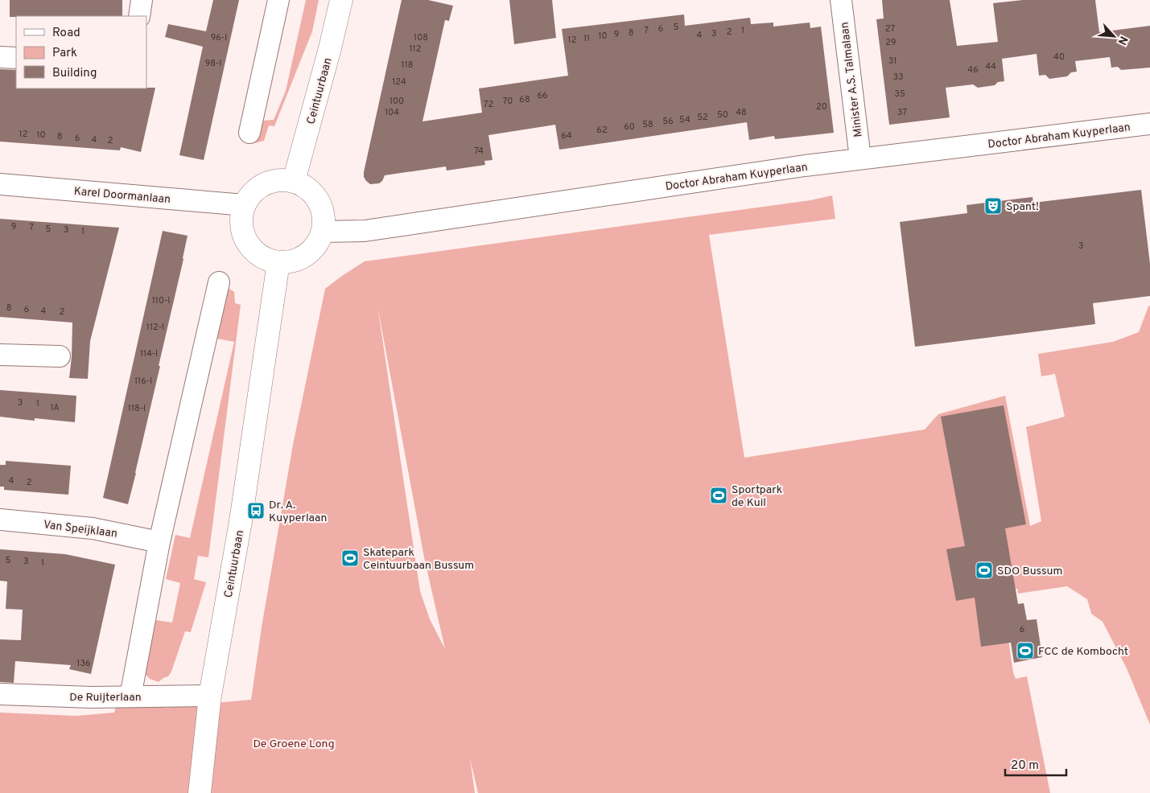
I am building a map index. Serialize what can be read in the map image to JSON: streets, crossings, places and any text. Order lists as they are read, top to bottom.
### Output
{
  "streets": {
    "main road": ["Ceintuurbaan"],
    "street": [
      "Minister A.S. Talmalaan",
      "Doctor Abraham Kuyperlaan",
      "Karel Doormanlaan",
      "Van Speijklaan",
      "De Ruijterlaan"
    ]
  },
  "crossings": [
    ["Minister A.S. Talmalaan", "Doctor Abraham Kuyperlaan"],
    ["Ceintuurbaan", "Doctor Abraham Kuyperlaan"],
    ["Ceintuurbaan", "Karel Doormanlaan"],
    ["Ceintuurbaan", "De Ruijterlaan"],
    ["Doctor Abraham Kuyperlaan", "Karel Doormanlaan"]
  ],
  "parks": ["De Groene Long"],
  "places": {
    "theatre": ["Spant!"],
    "sports": [
      "Sportpark de Kuil",
      "Skatepark Ceintuurbaan Bussum",
      "SDO Bussum",
      "FCC de Kombocht"
    ],
    "bus stop": ["Dr. A. Kuyperlaan"]
  },
  "house_numbers": [
    "5",
    "6",
    "27",
    "7",
    "1",
    "2",
    "8",
    "3",
    "9",
    "4",
    "10",
    "96-I",
    "108",
    "11",
    "12",
    "29",
    "112",
    "40",
    "31",
    "98-I",
    "118",
    "44",
    "46",
    "33",
    "124",
    "35",
    "66",
    "68",
    "100",
    "70",
    "72",
    "20",
    "104",
    "48",
    "37",
    "50",
    "52",
    "54",
    "56",
    "58",
    "60",
    "62",
    "12",
    "10",
    "64",
    "8",
    "6",
    "4",
    "2",
    "74",
    "9",
    "7",
    "5",
    "3",
    "1",
    "3",
    "110-I",
    "8",
    "6",
    "4",
    "2",
    "112-I",
    "114-I",
    "116-I",
    "3",
    "1",
    "1A",
    "118-I",
    "4",
    "2",
    "5",
    "3",
    "1",
    "6",
    "136"
  ],
  "legend": ["Road", "Park", "Building"],
  "scale_bar": "20 m",
  "north": "bottom right"
}
